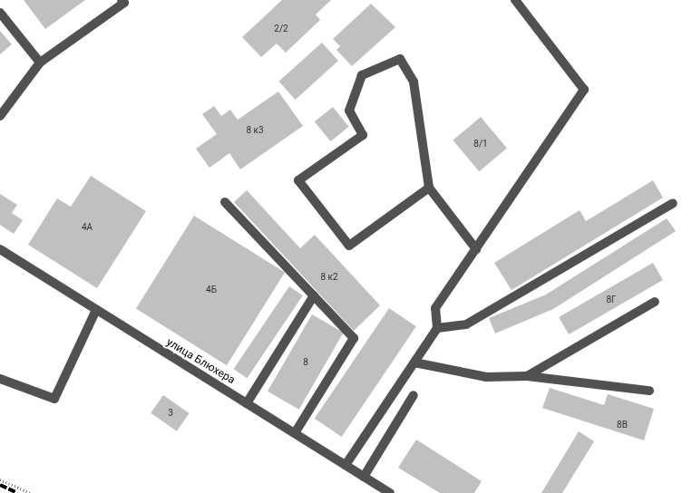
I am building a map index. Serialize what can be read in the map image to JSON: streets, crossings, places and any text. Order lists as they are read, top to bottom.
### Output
{
  "streets": {
    "street": ["улица Блюхера"]
  },
  "house_numbers": [
    "2/2",
    "8 к3",
    "8/1",
    "4А",
    "8 к2",
    "4Б",
    "8Г",
    "8",
    "3",
    "8В"
  ]
}
